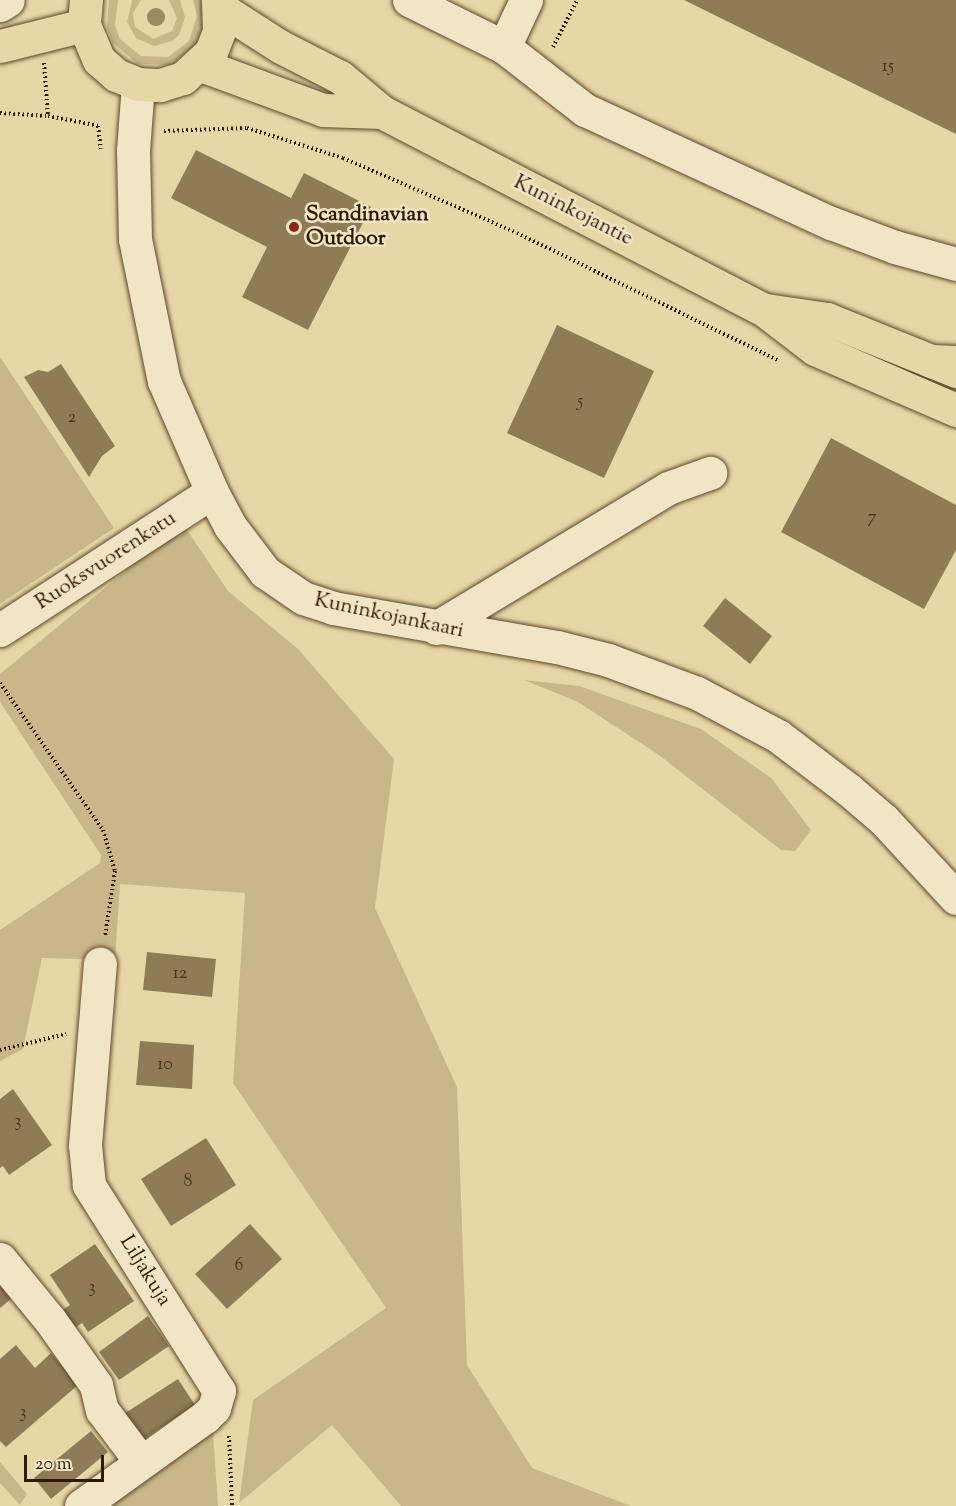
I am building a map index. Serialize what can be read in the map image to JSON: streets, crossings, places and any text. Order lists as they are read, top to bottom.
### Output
{
  "streets": {
    "main road": ["Kuninkojantie"],
    "street": ["Ruoksvuorenkatu", "Kuninkojankaari", "Liljakuja"]
  },
  "crossings": [
    ["Ruoksvuorenkatu", "Kuninkojankaari"]
  ],
  "places": ["Scandinavian Outdoor"],
  "house_numbers": [
    "15",
    "5",
    "2",
    "7",
    "12",
    "10",
    "3",
    "8",
    "6",
    "3",
    "3"
  ],
  "scale_bar": "20 m"
}
